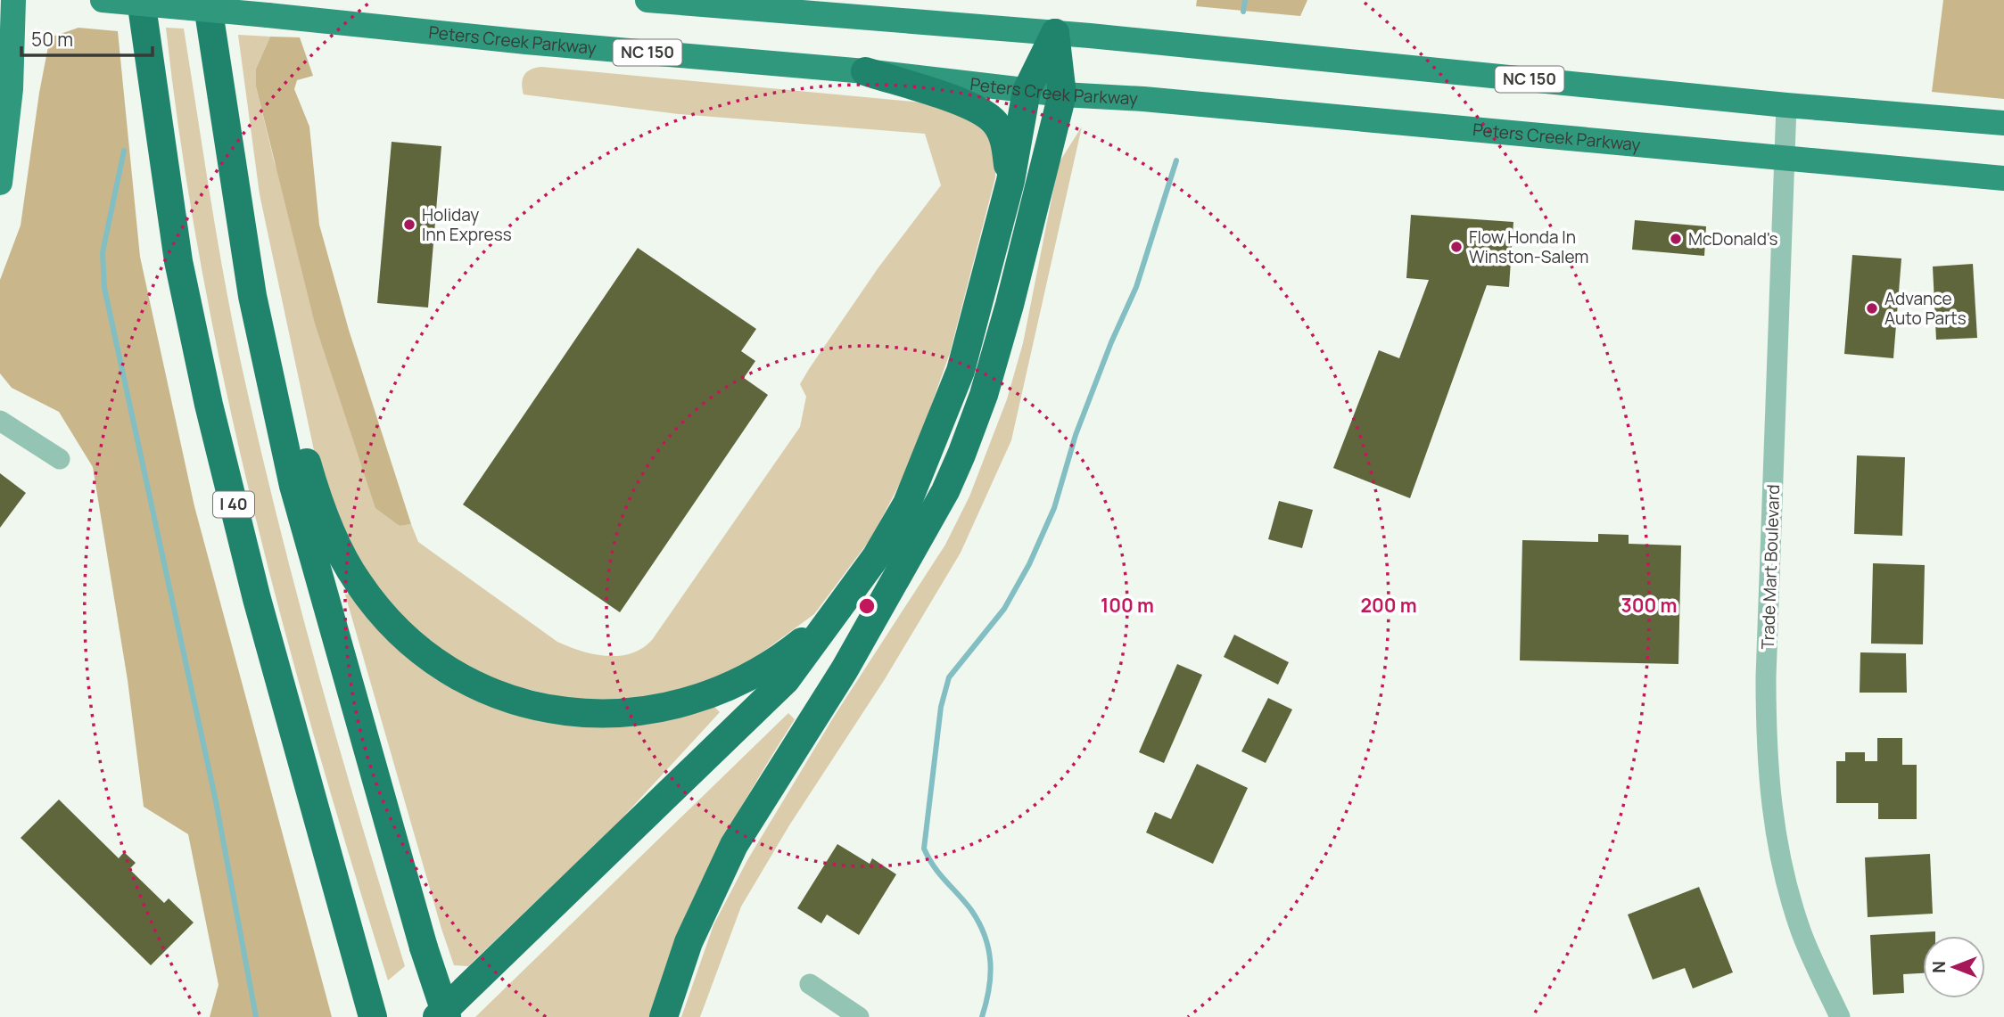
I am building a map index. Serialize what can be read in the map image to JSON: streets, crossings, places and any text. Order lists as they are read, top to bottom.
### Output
{
  "streets": {
    "highway": ["I 40"],
    "main road": ["Peters Creek Parkway", "NC 150"],
    "street": ["Trade Mart Boulevard"]
  },
  "crossings": [
    ["Peters Creek Parkway", "Trade Mart Boulevard"],
    ["NC 150", "Trade Mart Boulevard"]
  ],
  "places": [
    "Holiday Inn Express",
    "McDonald's",
    "Flow Honda In Winston-Salem",
    "Advance Auto Parts"
  ],
  "scale_bar": "50 m",
  "north": "left",
  "rings": ["100 m", "200 m", "300 m"]
}
